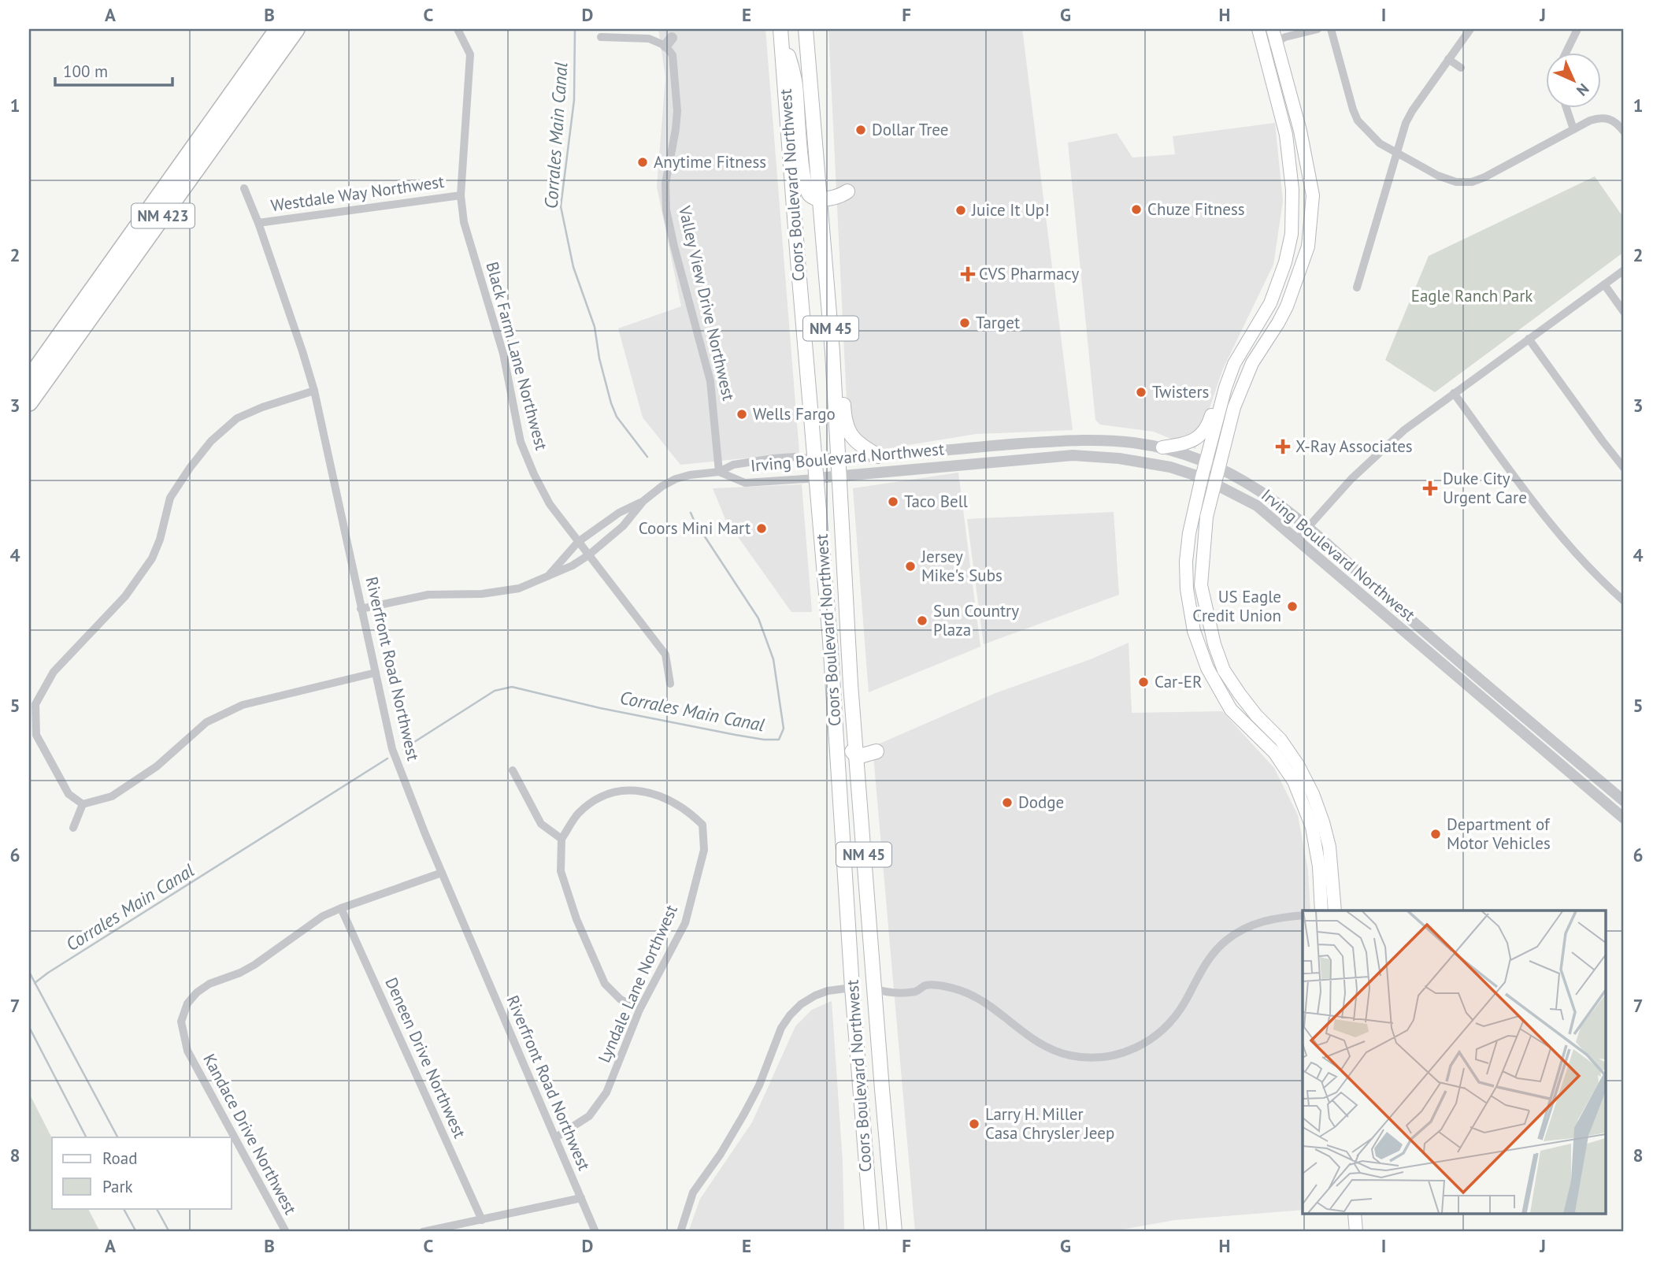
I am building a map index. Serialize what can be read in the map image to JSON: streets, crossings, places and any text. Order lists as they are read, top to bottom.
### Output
{
  "streets": {
    "highway": ["NM 423"],
    "main road": ["Coors Boulevard Northwest", "NM 45"],
    "street": [
      "Westdale Way Northwest",
      "Valley View Drive Northwest",
      "Black Farm Lane Northwest",
      "Irving Boulevard Northwest",
      "Riverfront Road Northwest",
      "Lyndale Lane Northwest",
      "Deneen Drive Northwest",
      "Kandace Drive Northwest"
    ]
  },
  "crossings": [
    ["Coors Boulevard Northwest", "Irving Boulevard Northwest"],
    ["Westdale Way Northwest", "Black Farm Lane Northwest"],
    ["Westdale Way Northwest", "Riverfront Road Northwest"],
    ["Valley View Drive Northwest", "Irving Boulevard Northwest"],
    ["Riverfront Road Northwest", "Lyndale Lane Northwest"],
    ["Riverfront Road Northwest", "Kandace Drive Northwest"],
    ["Deneen Drive Northwest", "Kandace Drive Northwest"]
  ],
  "water": ["Corrales Main Canal"],
  "parks": ["Eagle Ranch Park"],
  "places": {
    "other": [
      "Dollar Tree",
      "Anytime Fitness",
      "Chuze Fitness",
      "Juice It Up!",
      "Target",
      "Twisters",
      "Wells Fargo",
      "Taco Bell",
      "Coors Mini Mart",
      "Jersey Mike's Subs",
      "US Eagle Credit Union",
      "Sun Country Plaza",
      "Car-ER",
      "Dodge",
      "Department of Motor Vehicles",
      "Larry H. Miller Casa Chrysler Jeep"
    ],
    "health": ["CVS Pharmacy", "X-Ray Associates", "Duke City Urgent Care"]
  },
  "legend": ["Road", "Park"],
  "scale_bar": "100 m",
  "north": "bottom right",
  "grid": {
    "columns": [
      "A",
      "B",
      "C",
      "D",
      "E",
      "F",
      "G",
      "H",
      "I",
      "J"
    ],
    "rows": [
      "1",
      "2",
      "3",
      "4",
      "5",
      "6",
      "7",
      "8"
    ]
  }
}
